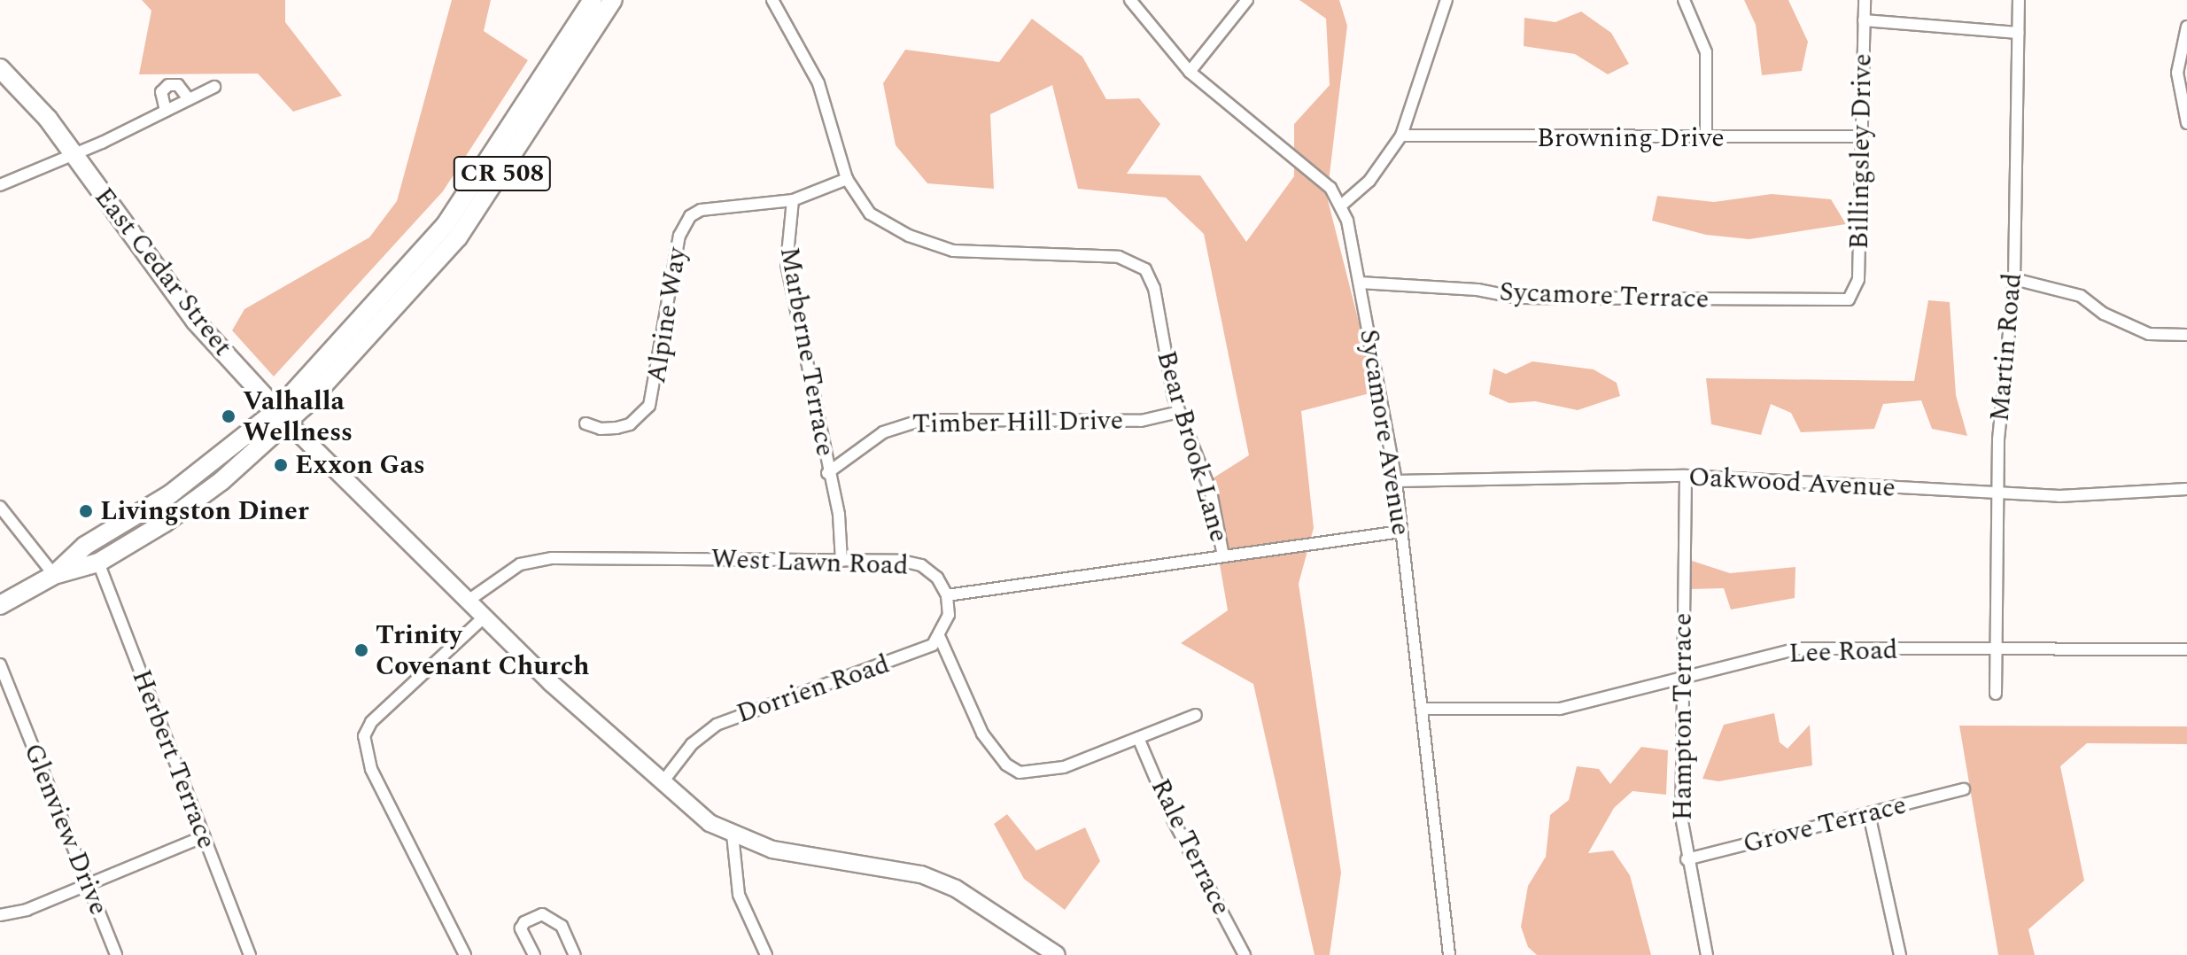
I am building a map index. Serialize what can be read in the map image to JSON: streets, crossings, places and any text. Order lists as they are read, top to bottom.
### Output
{
  "streets": {
    "main road": ["CR 508", "East Cedar Street"],
    "street": [
      "Browning Drive",
      "Billingsley Drive",
      "Sycamore Terrace",
      "Alpine Way",
      "Martin Road",
      "Marberne Terrace",
      "Timber Hill Drive",
      "Sycamore Avenue",
      "Bear Brook Lane",
      "Oakwood Avenue",
      "West Lawn Road",
      "Lee Road",
      "Dorrien Road",
      "Hampton Terrace",
      "Herbert Terrace",
      "Grove Terrace",
      "Glenview Drive",
      "Rale Terrace"
    ]
  },
  "crossings": [
    ["Browning Drive", "Billingsley Drive"],
    ["Billingsley Drive", "Sycamore Terrace"],
    ["CR 508", "East Cedar Street"],
    ["CR 508", "Herbert Terrace"],
    ["East Cedar Street", "West Lawn Road"],
    ["East Cedar Street", "Dorrien Road"],
    ["Sycamore Terrace", "Sycamore Avenue"],
    ["Alpine Way", "Marberne Terrace"],
    ["Martin Road", "Oakwood Avenue"],
    ["Martin Road", "Lee Road"],
    ["Marberne Terrace", "Timber Hill Drive"],
    ["Marberne Terrace", "West Lawn Road"],
    ["Timber Hill Drive", "Bear Brook Lane"],
    ["Sycamore Avenue", "Oakwood Avenue"],
    ["Sycamore Avenue", "Lee Road"],
    ["Oakwood Avenue", "Hampton Terrace"],
    ["Lee Road", "Hampton Terrace"],
    ["Hampton Terrace", "Grove Terrace"]
  ],
  "places": [
    "Valhalla Wellness",
    "Exxon Gas",
    "Livingston Diner",
    "Trinity Covenant Church"
  ]
}
